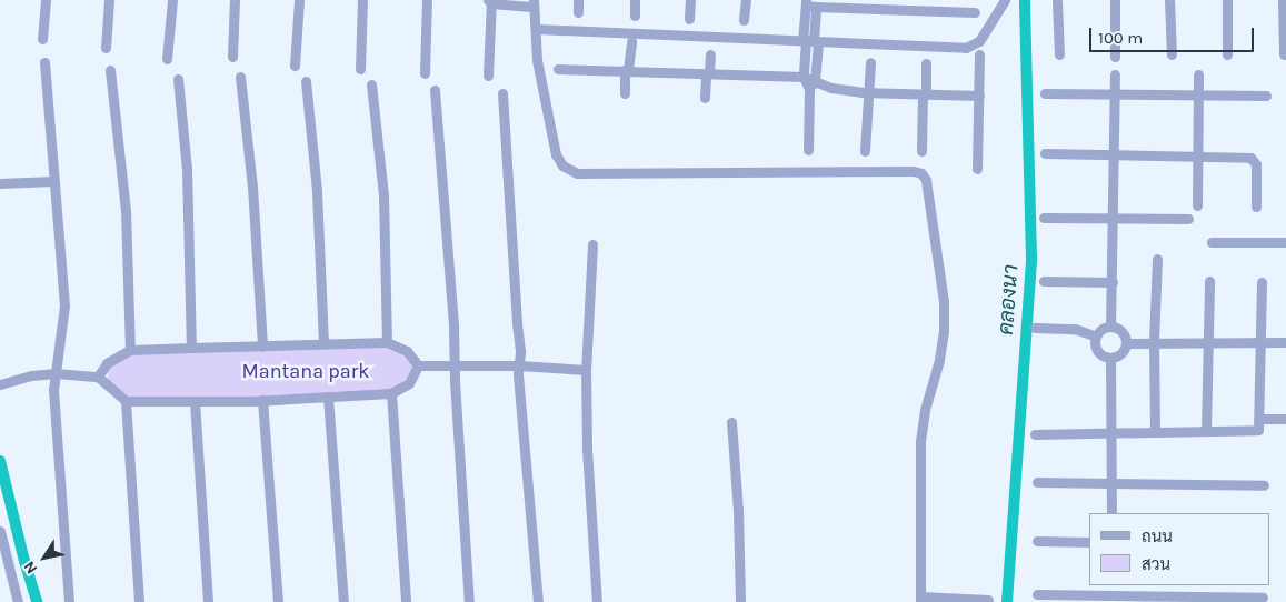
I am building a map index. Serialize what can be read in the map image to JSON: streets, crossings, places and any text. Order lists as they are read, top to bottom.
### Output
{
  "water": ["คลองนา"],
  "parks": ["Mantana park"],
  "legend": ["ถนน", "สวน"],
  "scale_bar": "100 m",
  "north": "bottom left"
}
